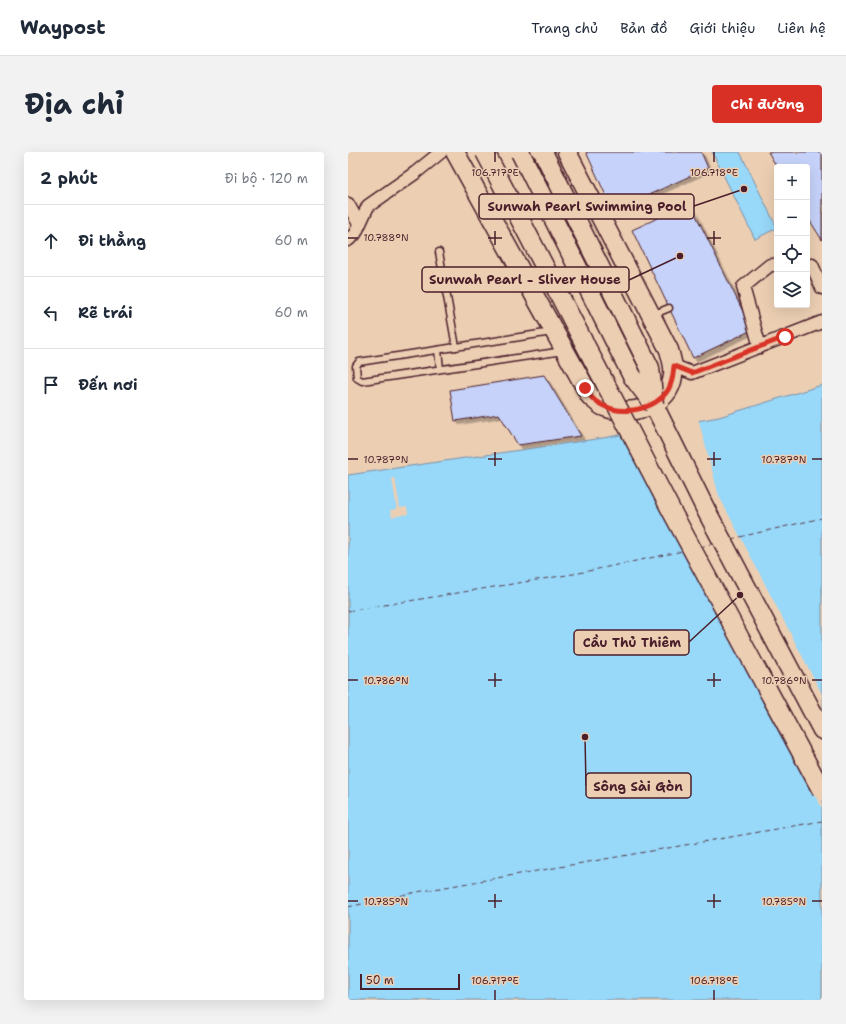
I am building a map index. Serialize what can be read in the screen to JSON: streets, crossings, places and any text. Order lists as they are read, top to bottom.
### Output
{
  "places": [
    "Sunwah Pearl Swimming Pool",
    "Sunwah Pearl - Sliver House",
    "Cầu Thủ Thiêm",
    "Sông Sài Gòn"
  ],
  "scale_bar": "50 m",
  "page": {
    "header": "Waypost",
    "nav": [
      "Trang chủ",
      "Bản đồ",
      "Giới thiệu",
      "Liên hệ"
    ],
    "title": "Địa chỉ",
    "buttons": "Chỉ đường",
    "heading": ["2 phút", "Đi bộ · 120 m"],
    "map_buttons": ["+", "−"],
    "list": [
      ["Đi thẳng", "60 m"],
      ["Rẽ trái", "60 m"],
      "Đến nơi"
    ],
    "scale": "50 m"
  },
  "coordinates": [
    "106.717°E",
    "106.718°E",
    "10.788°N",
    "10.787°N",
    "10.786°N",
    "10.785°N"
  ]
}
